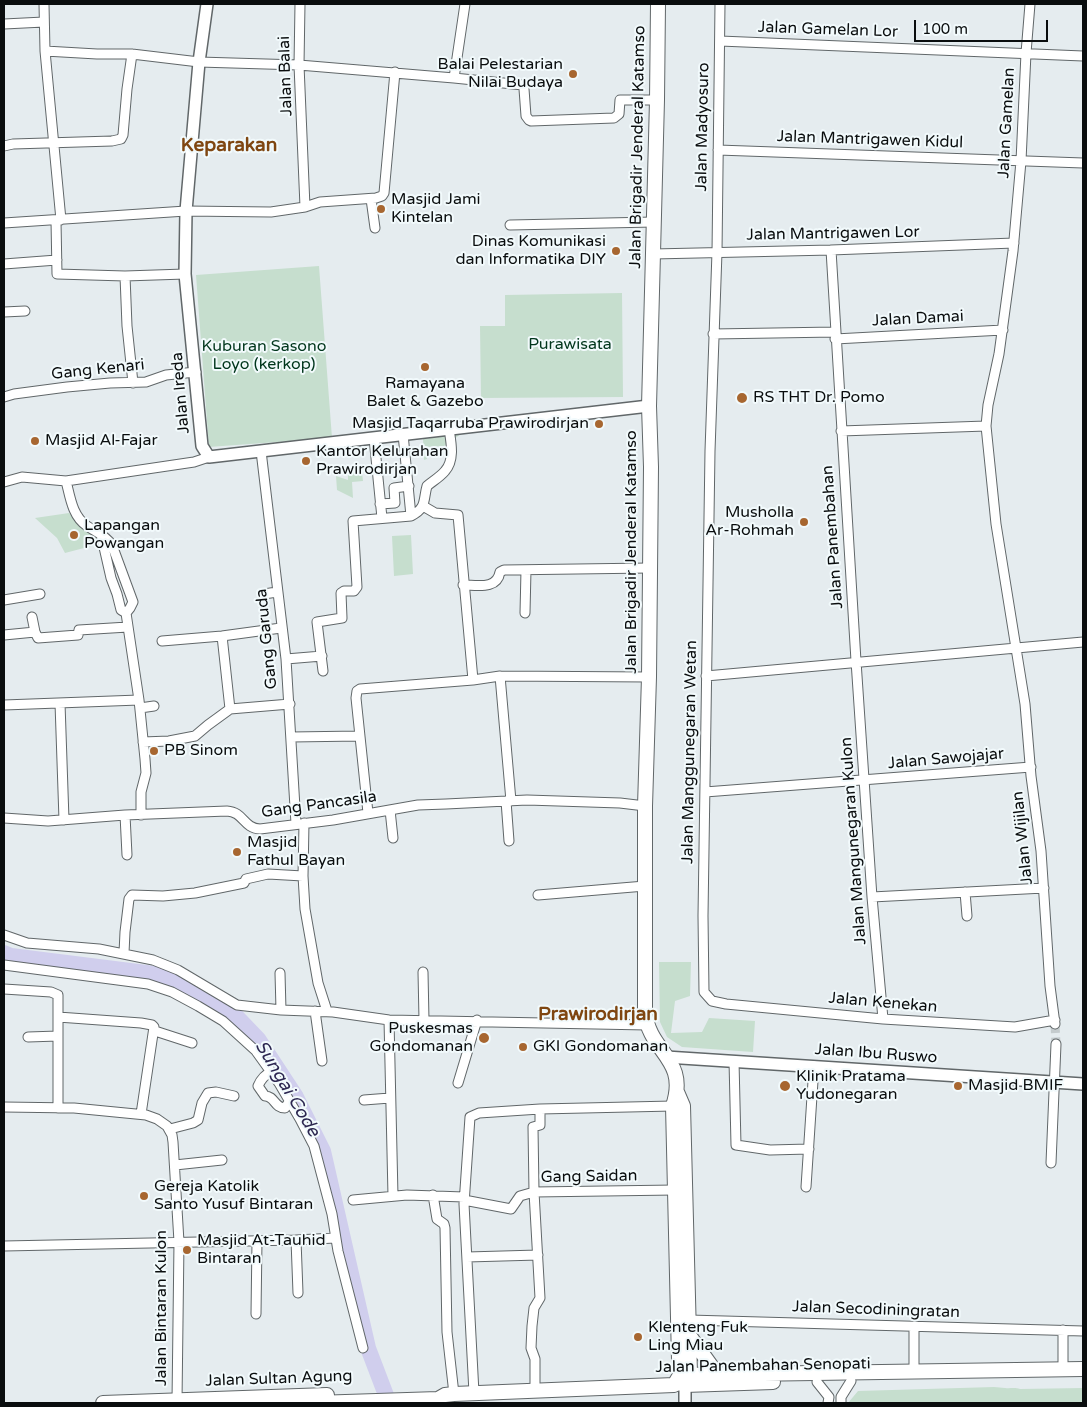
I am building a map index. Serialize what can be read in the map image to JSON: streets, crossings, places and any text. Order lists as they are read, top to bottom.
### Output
{
  "streets": {
    "main road": ["Jalan Brigadir Jenderal Katamso", "Jalan Panembahan Senopati", "Jalan Sultan Agung"],
    "street": [
      "Jalan Gamelan Lor",
      "Jalan Balai",
      "Jalan Gamelan",
      "Jalan Madyosuro",
      "Jalan Mantrigawen Kidul",
      "Jalan Mantrigawen Lor",
      "Jalan Damai",
      "Gang Kenari",
      "Jalan Ireda",
      "Jalan Panembahan",
      "Gang Garuda",
      "Jalan Manggunegaran Wetan",
      "Jalan Sawojajar",
      "Gang Pancasila",
      "Jalan Wijilan",
      "Jalan Mangunegaran Kulon",
      "Jalan Kenekan",
      "Jalan Ibu Ruswo",
      "Gang Saidan",
      "Jalan Bintaran Kulon",
      "Jalan Secodiningratan"
    ]
  },
  "crossings": [
    ["Jalan Gamelan Lor", "Jalan Gamelan"],
    ["Jalan Gamelan Lor", "Jalan Madyosuro"],
    ["Jalan Gamelan", "Jalan Mantrigawen Kidul"],
    ["Jalan Gamelan", "Jalan Mantrigawen Lor"],
    ["Jalan Gamelan", "Jalan Damai"],
    ["Jalan Gamelan", "Jalan Wijilan"],
    ["Jalan Madyosuro", "Jalan Mantrigawen Kidul"],
    ["Jalan Madyosuro", "Jalan Mantrigawen Lor"],
    ["Jalan Madyosuro", "Jalan Damai"],
    ["Jalan Madyosuro", "Jalan Manggunegaran Wetan"],
    ["Jalan Brigadir Jenderal Katamso", "Jalan Mantrigawen Lor"],
    ["Jalan Brigadir Jenderal Katamso", "Gang Pancasila"],
    ["Jalan Brigadir Jenderal Katamso", "Jalan Ibu Ruswo"],
    ["Jalan Brigadir Jenderal Katamso", "Gang Saidan"],
    ["Jalan Brigadir Jenderal Katamso", "Jalan Secodiningratan"],
    ["Jalan Brigadir Jenderal Katamso", "Jalan Panembahan Senopati"],
    ["Jalan Mantrigawen Lor", "Jalan Panembahan"],
    ["Jalan Damai", "Jalan Panembahan"],
    ["Jalan Damai", "Jalan Manggunegaran Wetan"],
    ["Gang Kenari", "Jalan Ireda"],
    ["Jalan Panembahan", "Jalan Mangunegaran Kulon"],
    ["Gang Garuda", "Gang Pancasila"],
    ["Jalan Manggunegaran Wetan", "Jalan Sawojajar"],
    ["Jalan Manggunegaran Wetan", "Jalan Kenekan"],
    ["Jalan Sawojajar", "Jalan Wijilan"],
    ["Jalan Sawojajar", "Jalan Mangunegaran Kulon"],
    ["Jalan Wijilan", "Jalan Kenekan"],
    ["Jalan Mangunegaran Kulon", "Jalan Kenekan"],
    ["Jalan Bintaran Kulon", "Jalan Sultan Agung"],
    ["Jalan Panembahan Senopati", "Jalan Sultan Agung"]
  ],
  "districts": ["Keparakan", "Prawirodirjan"],
  "water": ["Sungai Code"],
  "parks": ["Purawisata", "Kuburan Sasono Loyo (kerkop)"],
  "places": [
    "Balai Pelestarian Nilai Budaya",
    "Masjid Jami Kintelan",
    "Dinas Komunikasi dan Informatika DIY",
    "Ramayana Balet & Gazebo",
    "RS THT Dr. Pomo",
    "Masjid Taqarruba Prawirodirjan",
    "Masjid Al-Fajar",
    "Kantor Kelurahan Prawirodirjan",
    "Musholla Ar-Rohmah",
    "Lapangan Powangan",
    "PB Sinom",
    "Masjid Fathul Bayan",
    "Puskesmas Gondomanan",
    "GKI Gondomanan",
    "Klinik Pratama Yudonegaran",
    "Masjid BMIF",
    "Gereja Katolik Santo Yusuf Bintaran",
    "Masjid At-Tauhid Bintaran",
    "Klenteng Fuk Ling Miau"
  ],
  "scale_bar": "100 m"
}
